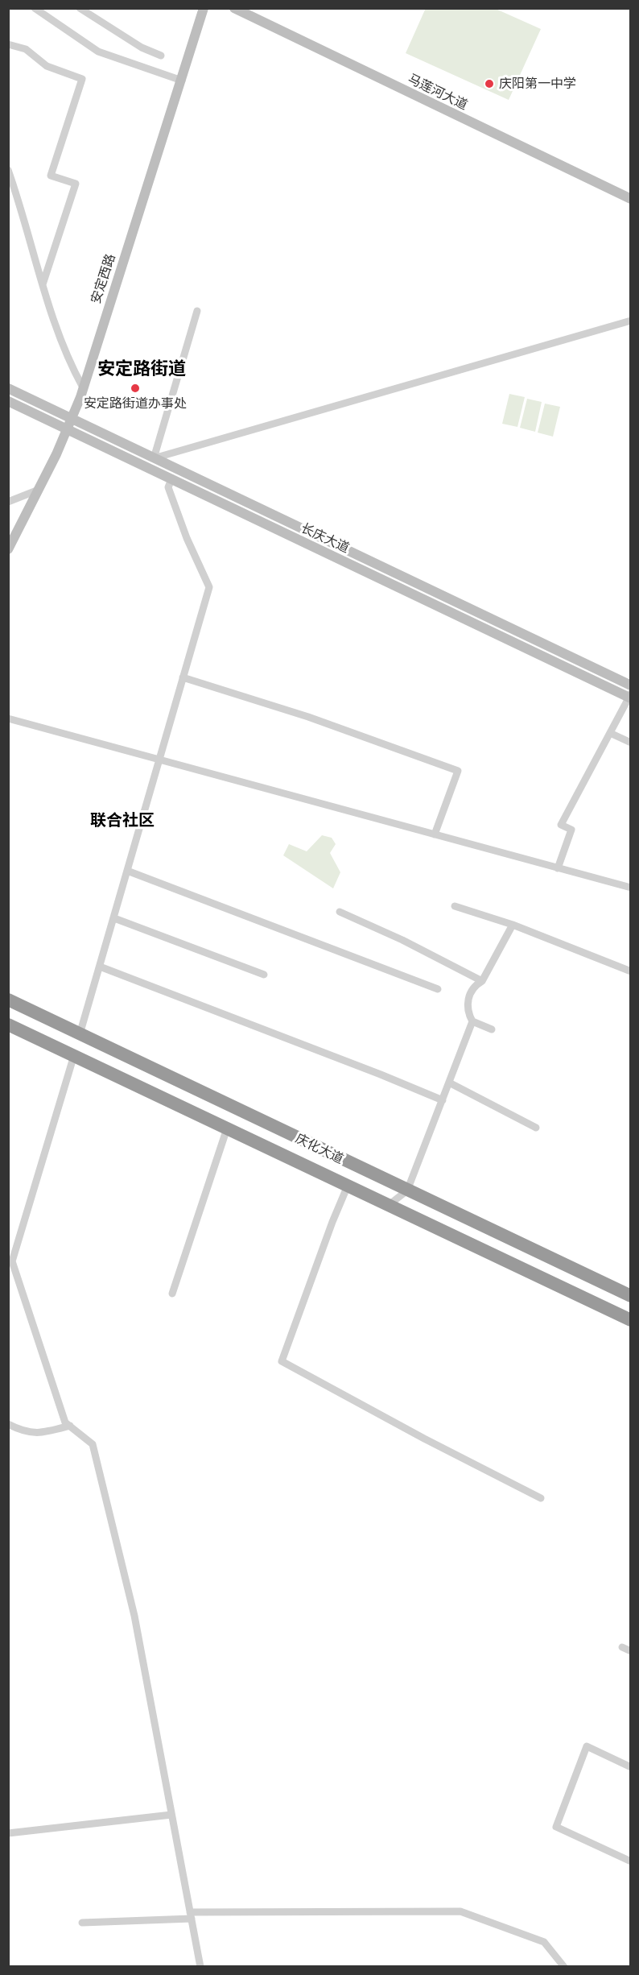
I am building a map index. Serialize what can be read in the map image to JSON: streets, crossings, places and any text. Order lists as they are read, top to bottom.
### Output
{
  "streets": {
    "highway": ["庆化大道"],
    "street": ["马莲河大道", "安定西路", "长庆大道"]
  },
  "crossings": [
    ["安定西路", "长庆大道"]
  ],
  "districts": ["安定路街道", "联合社区"],
  "places": ["庆阳第一中学", "安定路街道办事处"]
}
